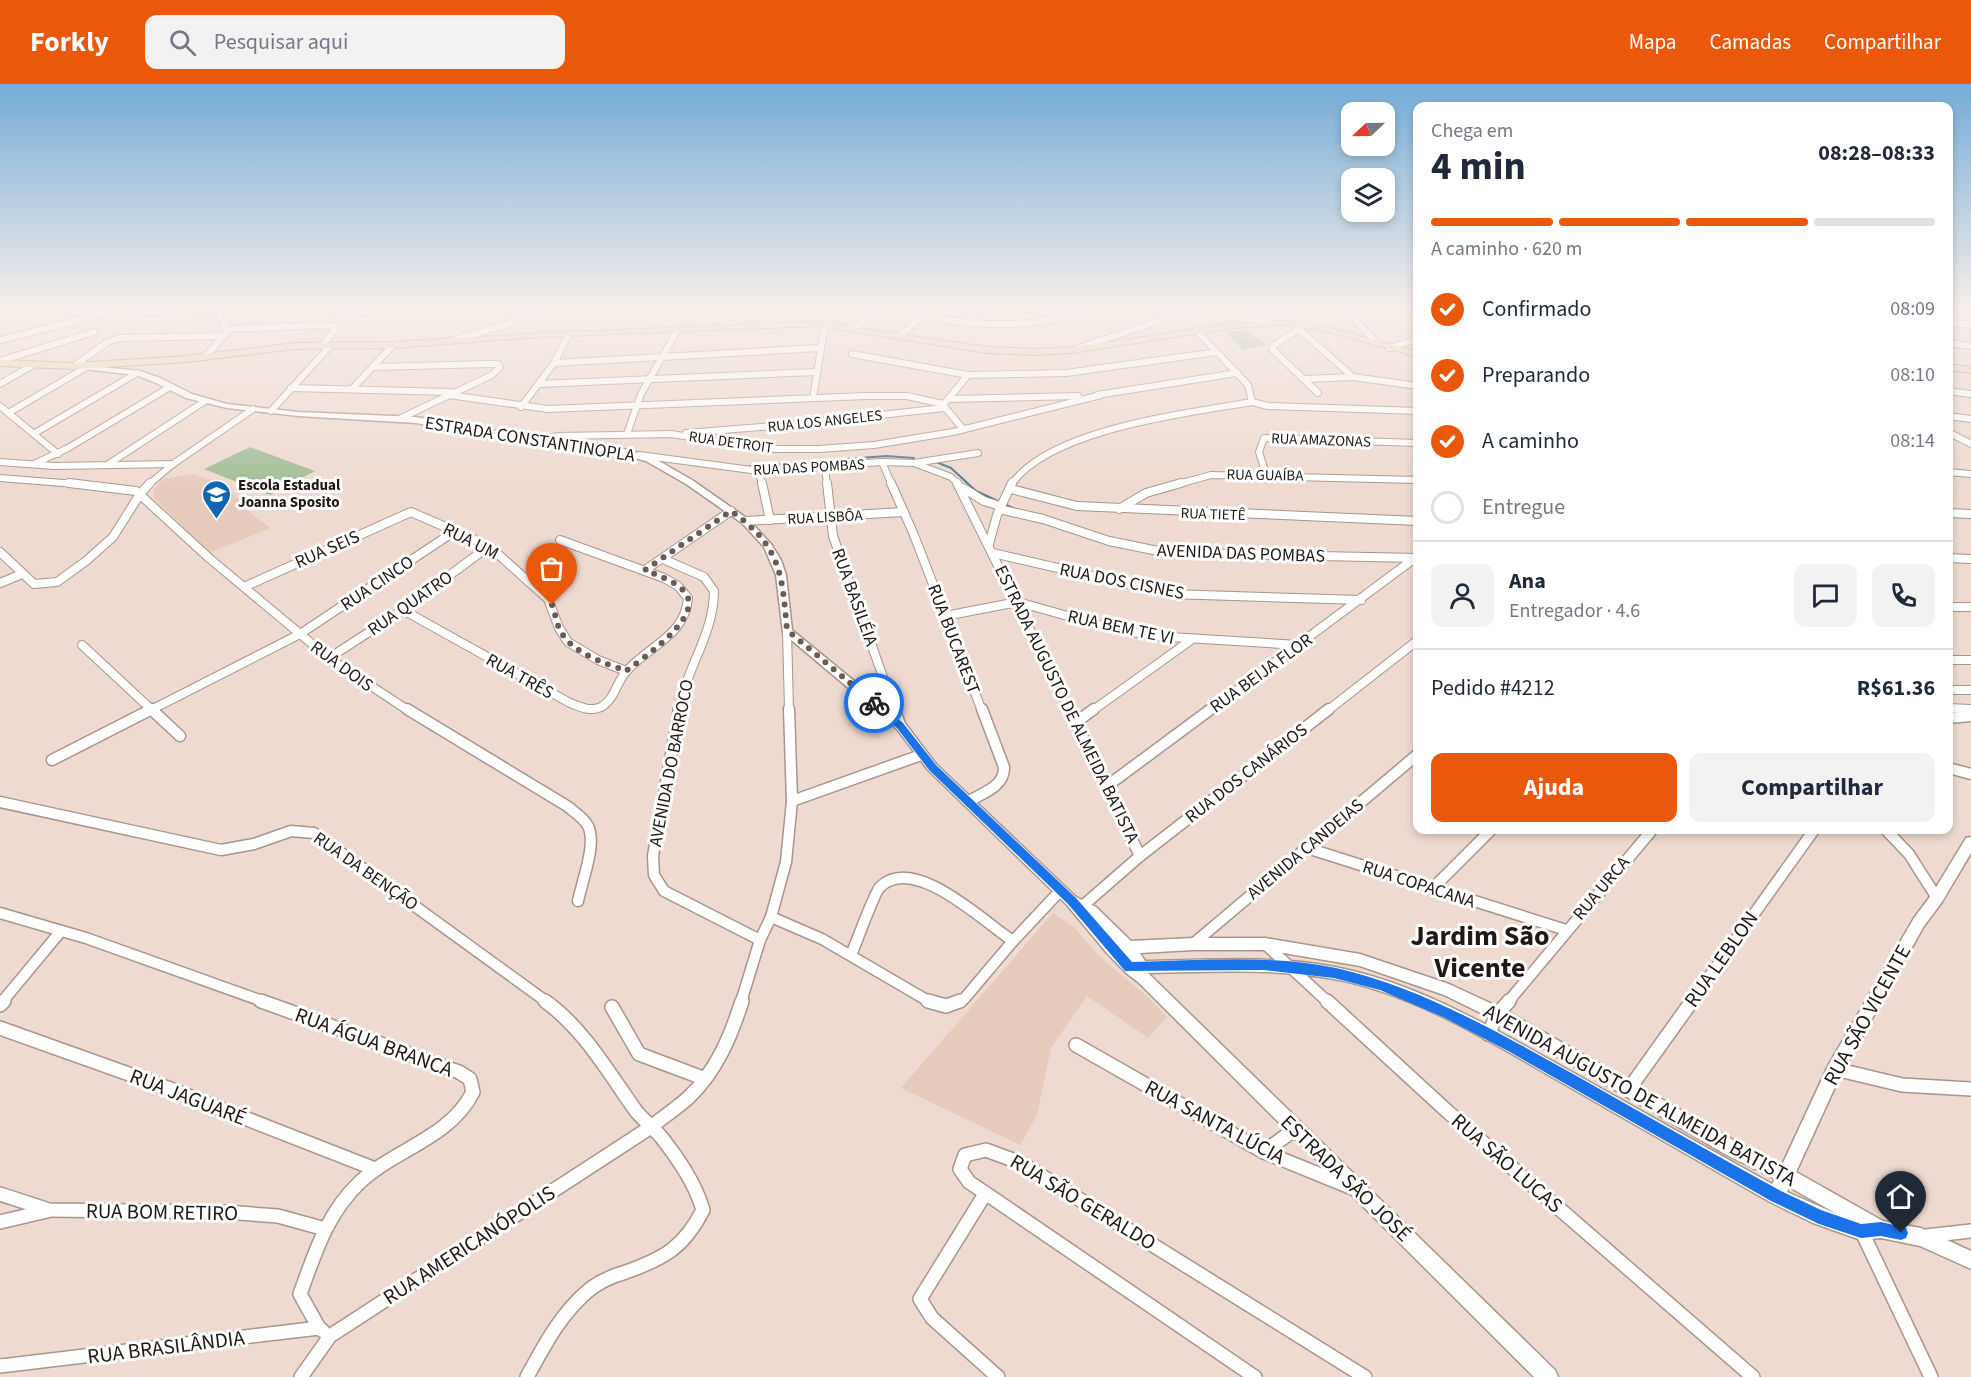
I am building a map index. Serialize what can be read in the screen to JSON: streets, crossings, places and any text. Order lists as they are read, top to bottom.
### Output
{
  "streets": {
    "street": [
      "RUA LOS ANGELES",
      "ESTRADA CONSTANTINOPLA",
      "RUA AMAZONAS",
      "RUA DETROIT",
      "RUA DAS POMBAS",
      "RUA GUAÍBA",
      "RUA TIETÊ",
      "RUA LISBÔA",
      "RUA UM",
      "RUA SEIS",
      "AVENIDA DAS POMBAS",
      "RUA DOS CISNES",
      "RUA CINCO",
      "RUA BASILÉIA",
      "RUA QUATRO",
      "RUA BEM TE VI",
      "RUA BUCAREST",
      "RUA DOIS",
      "RUA BEIJA FLOR",
      "RUA TRÊS",
      "ESTRADA AUGUSTO DE ALMEIDA BATISTA",
      "AVENIDA DO BARROCO",
      "RUA DOS CANÁRIOS",
      "AVENIDA CANDEIAS",
      "RUA DA BENÇÃO",
      "RUA COPACANA",
      "RUA URCA",
      "RUA LEBLON",
      "RUA SÃO VICENTE",
      "RUA ÁGUA BRANCA",
      "AVENIDA AUGUSTO DE ALMEIDA BATISTA",
      "RUA JAGUARÉ",
      "RUA SANTA LÚCIA",
      "RUA SÃO LUCAS",
      "ESTRADA SÃO JOSÉ",
      "RUA SÃO GERALDO",
      "RUA BOM RETIRO",
      "RUA AMERICANÓPOLIS",
      "RUA BRASILÂNDIA"
    ]
  },
  "crossings": [
    ["RUA LOS ANGELES", "RUA DETROIT"],
    ["ESTRADA CONSTANTINOPLA", "RUA DETROIT"],
    ["ESTRADA CONSTANTINOPLA", "RUA DAS POMBAS"],
    ["ESTRADA CONSTANTINOPLA", "RUA LISBÔA"],
    ["ESTRADA CONSTANTINOPLA", "ESTRADA SÃO JOSÉ"],
    ["RUA AMAZONAS", "RUA GUAÍBA"],
    ["RUA DAS POMBAS", "AVENIDA DAS POMBAS"],
    ["RUA DAS POMBAS", "RUA BASILÉIA"],
    ["RUA DAS POMBAS", "RUA BUCAREST"],
    ["RUA GUAÍBA", "RUA TIETÊ"],
    ["RUA LISBÔA", "RUA BASILÉIA"],
    ["RUA LISBÔA", "RUA BUCAREST"],
    ["RUA UM", "RUA SEIS"],
    ["RUA UM", "RUA CINCO"],
    ["RUA UM", "RUA QUATRO"],
    ["RUA UM", "RUA TRÊS"],
    ["RUA SEIS", "RUA DOIS"],
    ["RUA DOS CISNES", "RUA BEIJA FLOR"],
    ["RUA DOS CISNES", "ESTRADA AUGUSTO DE ALMEIDA BATISTA"],
    ["RUA CINCO", "RUA DOIS"],
    ["RUA BASILÉIA", "ESTRADA SÃO JOSÉ"],
    ["RUA QUATRO", "RUA DOIS"],
    ["RUA QUATRO", "RUA TRÊS"],
    ["RUA BEM TE VI", "RUA BUCAREST"],
    ["RUA BEM TE VI", "RUA BEIJA FLOR"],
    ["RUA BEM TE VI", "ESTRADA AUGUSTO DE ALMEIDA BATISTA"],
    ["RUA BUCAREST", "ESTRADA SÃO JOSÉ"],
    ["RUA BEIJA FLOR", "ESTRADA AUGUSTO DE ALMEIDA BATISTA"],
    ["ESTRADA AUGUSTO DE ALMEIDA BATISTA", "RUA DOS CANÁRIOS"],
    ["RUA DOS CANÁRIOS", "ESTRADA SÃO JOSÉ"],
    ["AVENIDA CANDEIAS", "RUA COPACANA"],
    ["AVENIDA CANDEIAS", "AVENIDA AUGUSTO DE ALMEIDA BATISTA"],
    ["RUA DA BENÇÃO", "RUA AMERICANÓPOLIS"],
    ["RUA COPACANA", "RUA URCA"],
    ["RUA URCA", "AVENIDA AUGUSTO DE ALMEIDA BATISTA"],
    ["RUA LEBLON", "AVENIDA AUGUSTO DE ALMEIDA BATISTA"],
    ["RUA SÃO VICENTE", "AVENIDA AUGUSTO DE ALMEIDA BATISTA"],
    ["RUA ÁGUA BRANCA", "RUA JAGUARÉ"],
    ["RUA ÁGUA BRANCA", "RUA BOM RETIRO"],
    ["RUA ÁGUA BRANCA", "RUA AMERICANÓPOLIS"],
    ["RUA ÁGUA BRANCA", "RUA BRASILÂNDIA"],
    ["AVENIDA AUGUSTO DE ALMEIDA BATISTA", "RUA SÃO LUCAS"],
    ["AVENIDA AUGUSTO DE ALMEIDA BATISTA", "ESTRADA SÃO JOSÉ"],
    ["RUA SANTA LÚCIA", "ESTRADA SÃO JOSÉ"],
    ["RUA AMERICANÓPOLIS", "RUA BRASILÂNDIA"]
  ],
  "districts": ["Jardim São Vicente"],
  "places": {
    "school or university": ["Escola Estadual Joanna Sposito"]
  },
  "north": "left",
  "page": {
    "header": "Forkly",
    "search": "Pesquisar aqui",
    "nav": ["Mapa", "Camadas", "Compartilhar"],
    "heading": ["4 min", "Chega em", "08:28–08:33"],
    "panel": [
      "Ana",
      "Entregador · 4.6",
      "Pedido #4212",
      "R$61.36"
    ],
    "bar": "A caminho · 620 m",
    "list": [
      ["Confirmado", "08:09"],
      ["Preparando", "08:10"],
      ["A caminho", "08:14"],
      "Entregue"
    ],
    "buttons": ["Ajuda", "Compartilhar"]
  }
}
